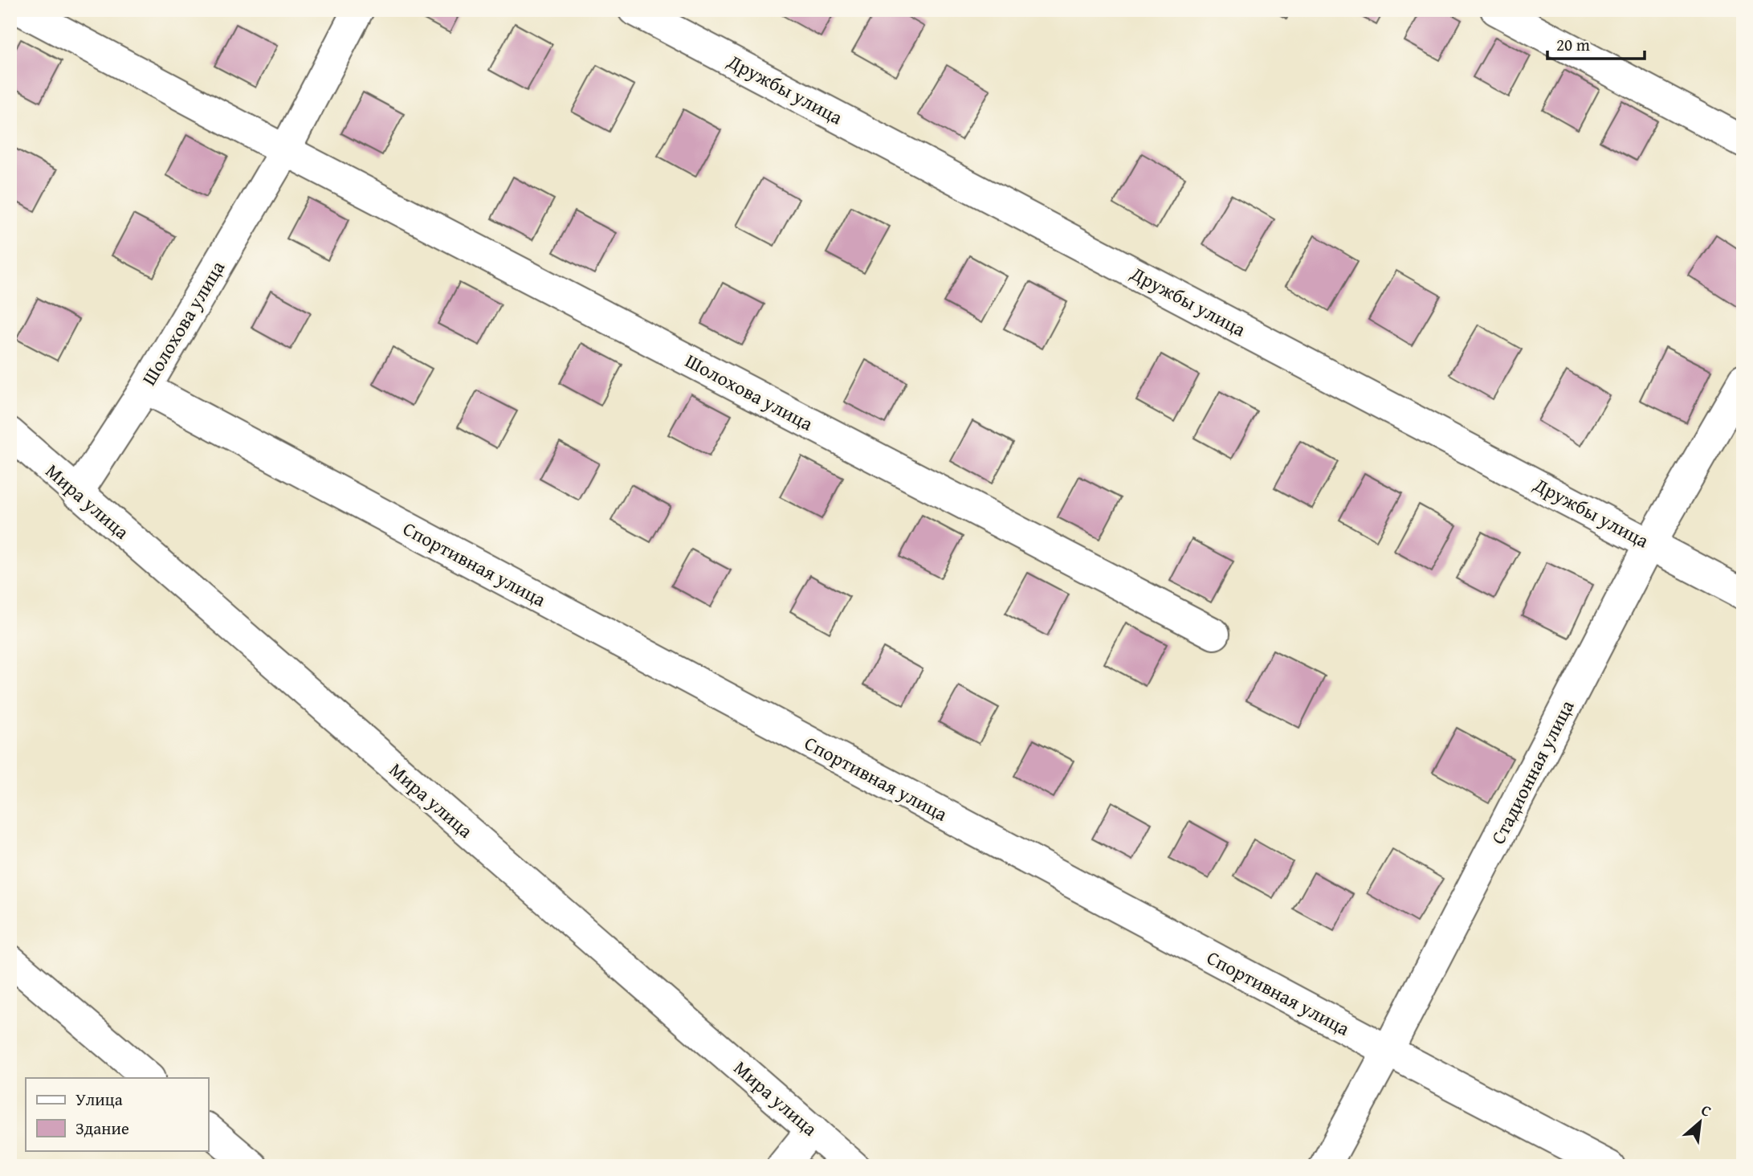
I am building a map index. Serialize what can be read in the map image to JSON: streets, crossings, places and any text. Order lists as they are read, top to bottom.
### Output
{
  "streets": {
    "street": [
      "Дружбы улица",
      "Шолохова улица",
      "Мира улица",
      "Спортивная улица",
      "Стадионная улица"
    ]
  },
  "crossings": [
    ["Дружбы улица", "Стадионная улица"],
    ["Шолохова улица", "Мира улица"],
    ["Шолохова улица", "Спортивная улица"],
    ["Спортивная улица", "Стадионная улица"]
  ],
  "legend": ["Улица", "Здание"],
  "scale_bar": "20 m",
  "north": "top right"
}
